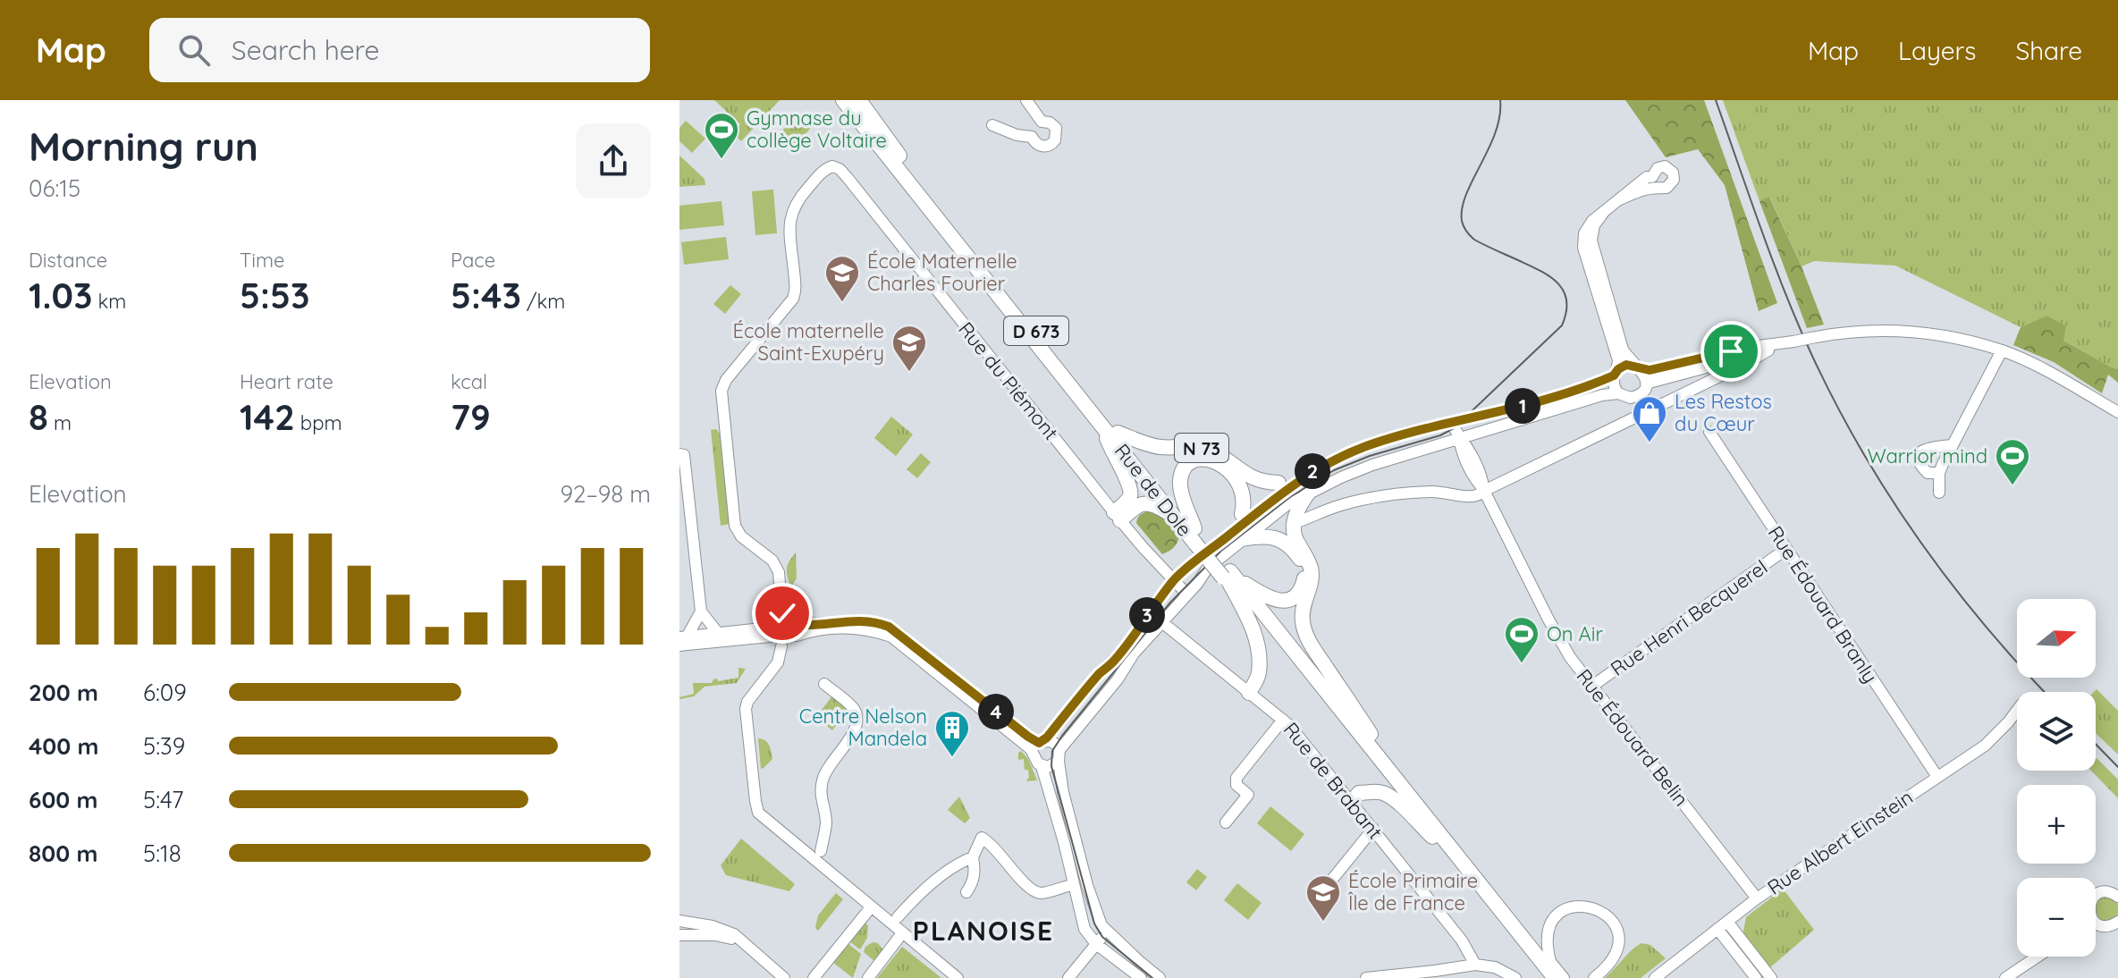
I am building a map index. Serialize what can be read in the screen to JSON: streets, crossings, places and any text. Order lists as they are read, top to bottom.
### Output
{
  "streets": {
    "main road": ["D 673", "N 73", "Rue de Dole"],
    "street": [
      "Rue du Piémont",
      "Rue Édouard Branly",
      "Rue Henri Becquerel",
      "Rue Édouard Belin",
      "Rue de Brabant",
      "Rue Albert Einstein"
    ]
  },
  "crossings": [
    ["N 73", "Rue de Dole"],
    ["Rue Édouard Branly", "Rue Henri Becquerel"],
    ["Rue Édouard Branly", "Rue Albert Einstein"],
    ["Rue Henri Becquerel", "Rue Édouard Belin"],
    ["Rue Édouard Belin", "Rue Albert Einstein"]
  ],
  "districts": ["PLANOISE"],
  "places": {
    "sports": ["Gymnase du collège Voltaire", "Warrior mind", "On Air"],
    "school or university": ["École Maternelle Charles Fourier", "École maternelle Saint-Exupéry", "École Primaire Île de France"],
    "shop": ["Les Restos du Cœur"],
    "building": ["Centre Nelson Mandela"]
  },
  "north": "right",
  "page": {
    "header": "Map",
    "search": "Search here",
    "nav": ["Map", "Layers", "Share"],
    "heading": ["Morning run", "06:15"],
    "stats": [
      ["Distance", "1.03 km"],
      ["Time", "5:53"],
      ["Pace", "5:43 /km"],
      ["Elevation", "8 m"],
      ["Heart rate", "142 bpm"],
      ["kcal", "79"]
    ],
    "pins": [
      "1",
      "2",
      "3",
      "4"
    ],
    "chart": ["Elevation", "92–98 m"],
    "map_buttons": ["+", "−"],
    "list": [
      {
        "name": "200 m",
        "note": "6:09"
      },
      {
        "name": "400 m",
        "note": "5:39"
      },
      {
        "name": "600 m",
        "note": "5:47"
      },
      {
        "name": "800 m",
        "note": "5:18"
      }
    ]
  }
}
